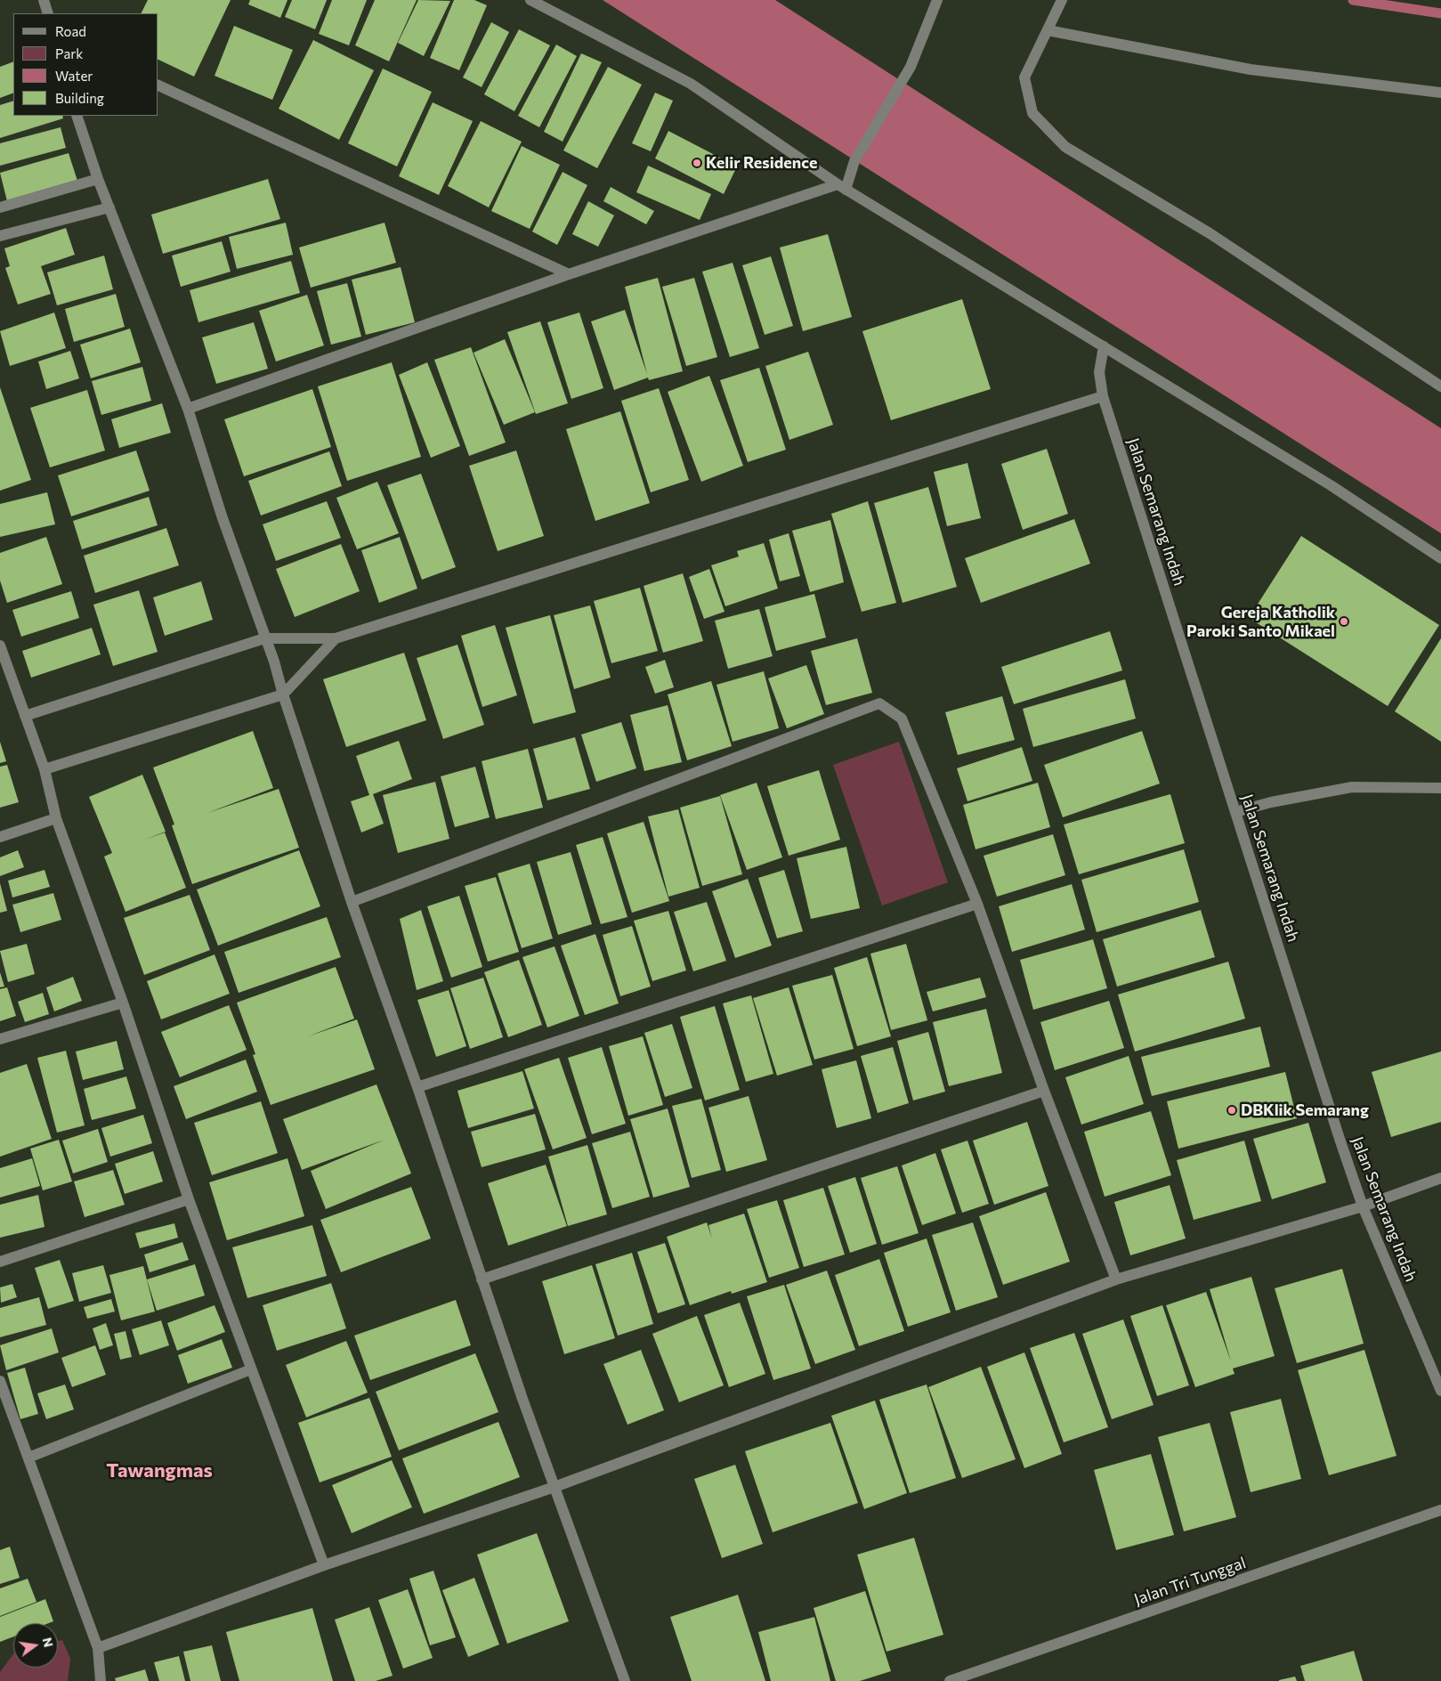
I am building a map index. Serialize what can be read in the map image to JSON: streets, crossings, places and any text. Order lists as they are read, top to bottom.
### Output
{
  "streets": {
    "street": ["Jalan Semarang Indah", "Jalan Tri Tunggal"]
  },
  "districts": ["Tawangmas"],
  "places": ["Kelir Residence", "Gereja Katholik Paroki Santo Mikael", "DBKlik Semarang"],
  "legend": [
    "Road",
    "Park",
    "Water",
    "Building"
  ],
  "north": "right"
}
